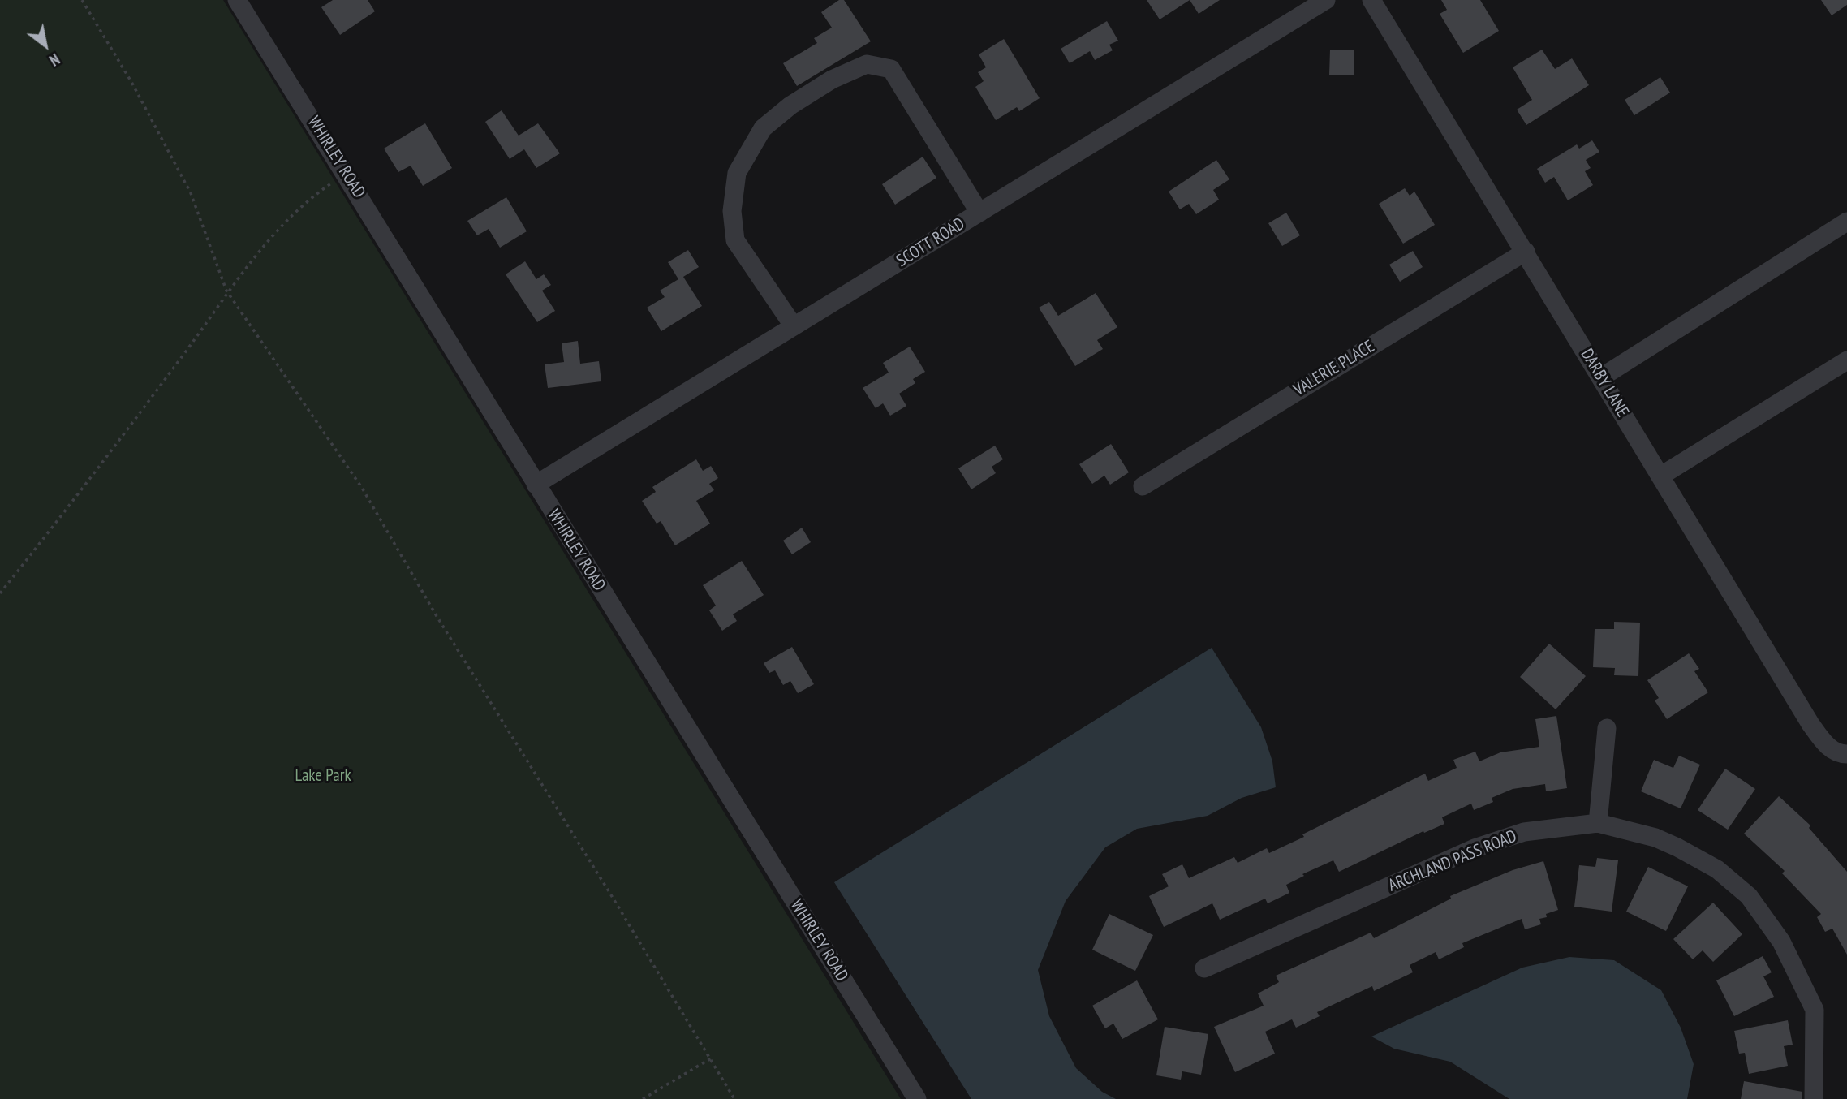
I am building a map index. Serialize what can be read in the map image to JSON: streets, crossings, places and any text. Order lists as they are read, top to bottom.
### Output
{
  "streets": {
    "street": [
      "WHIRLEY ROAD",
      "SCOTT ROAD",
      "VALERIE PLACE",
      "DARBY LANE",
      "ARCHLAND PASS ROAD"
    ]
  },
  "crossings": [
    ["WHIRLEY ROAD", "SCOTT ROAD"],
    ["VALERIE PLACE", "DARBY LANE"]
  ],
  "parks": ["Lake Park"],
  "north": "bottom right"
}
